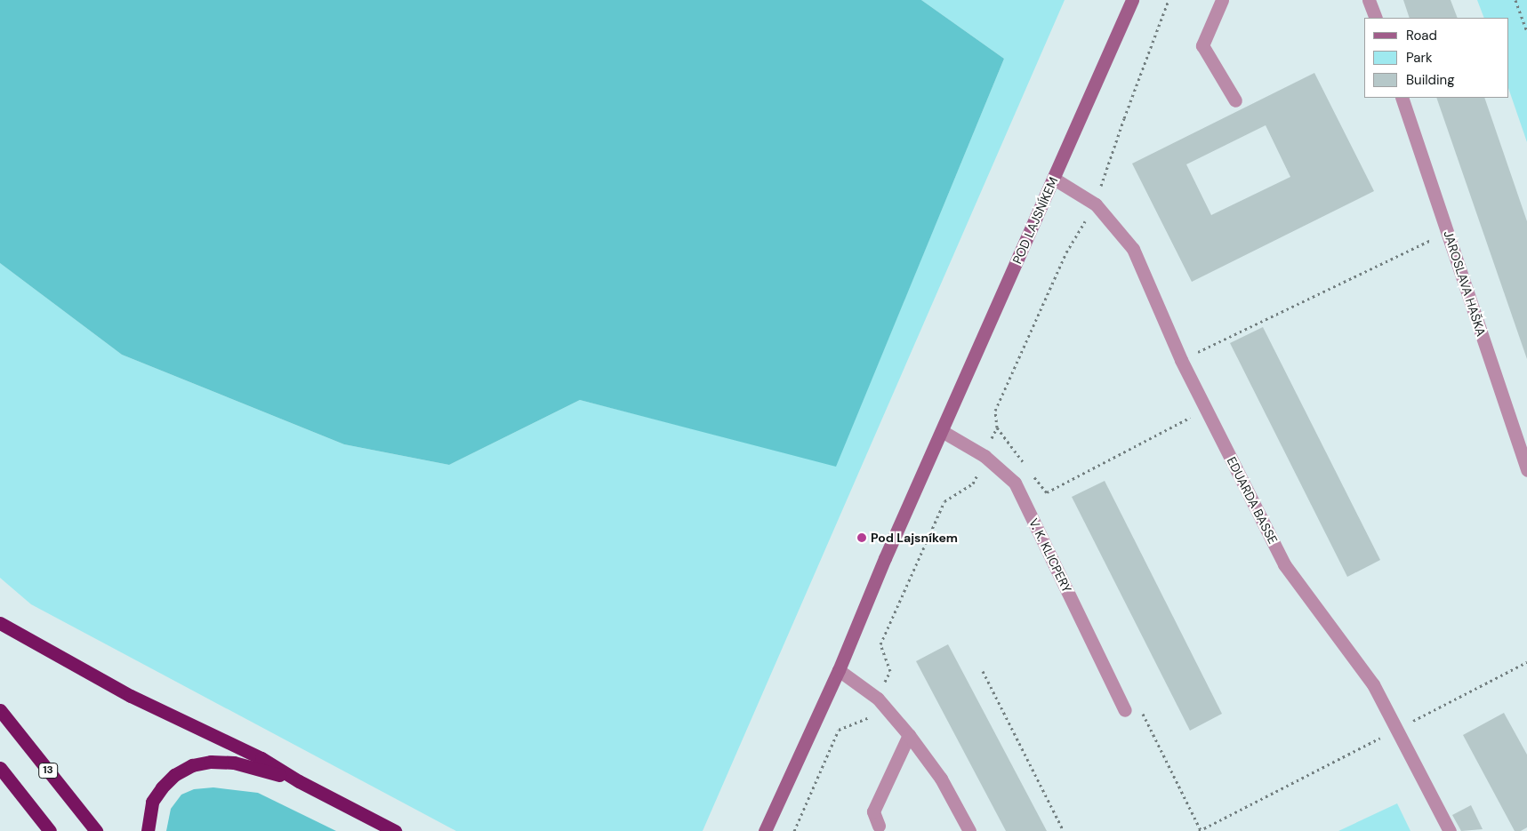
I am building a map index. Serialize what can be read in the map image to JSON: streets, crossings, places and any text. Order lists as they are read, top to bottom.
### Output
{
  "streets": {
    "highway": ["13"],
    "street": [
      "POD LAJSNÍKEM",
      "JAROSLAVA HAŠKA",
      "EDUARDA BASSE",
      "V. K. KLICPERY"
    ]
  },
  "crossings": [
    ["POD LAJSNÍKEM", "EDUARDA BASSE"],
    ["POD LAJSNÍKEM", "V. K. KLICPERY"]
  ],
  "places": ["Pod Lajsníkem"],
  "legend": ["Road", "Park", "Building"]
}
